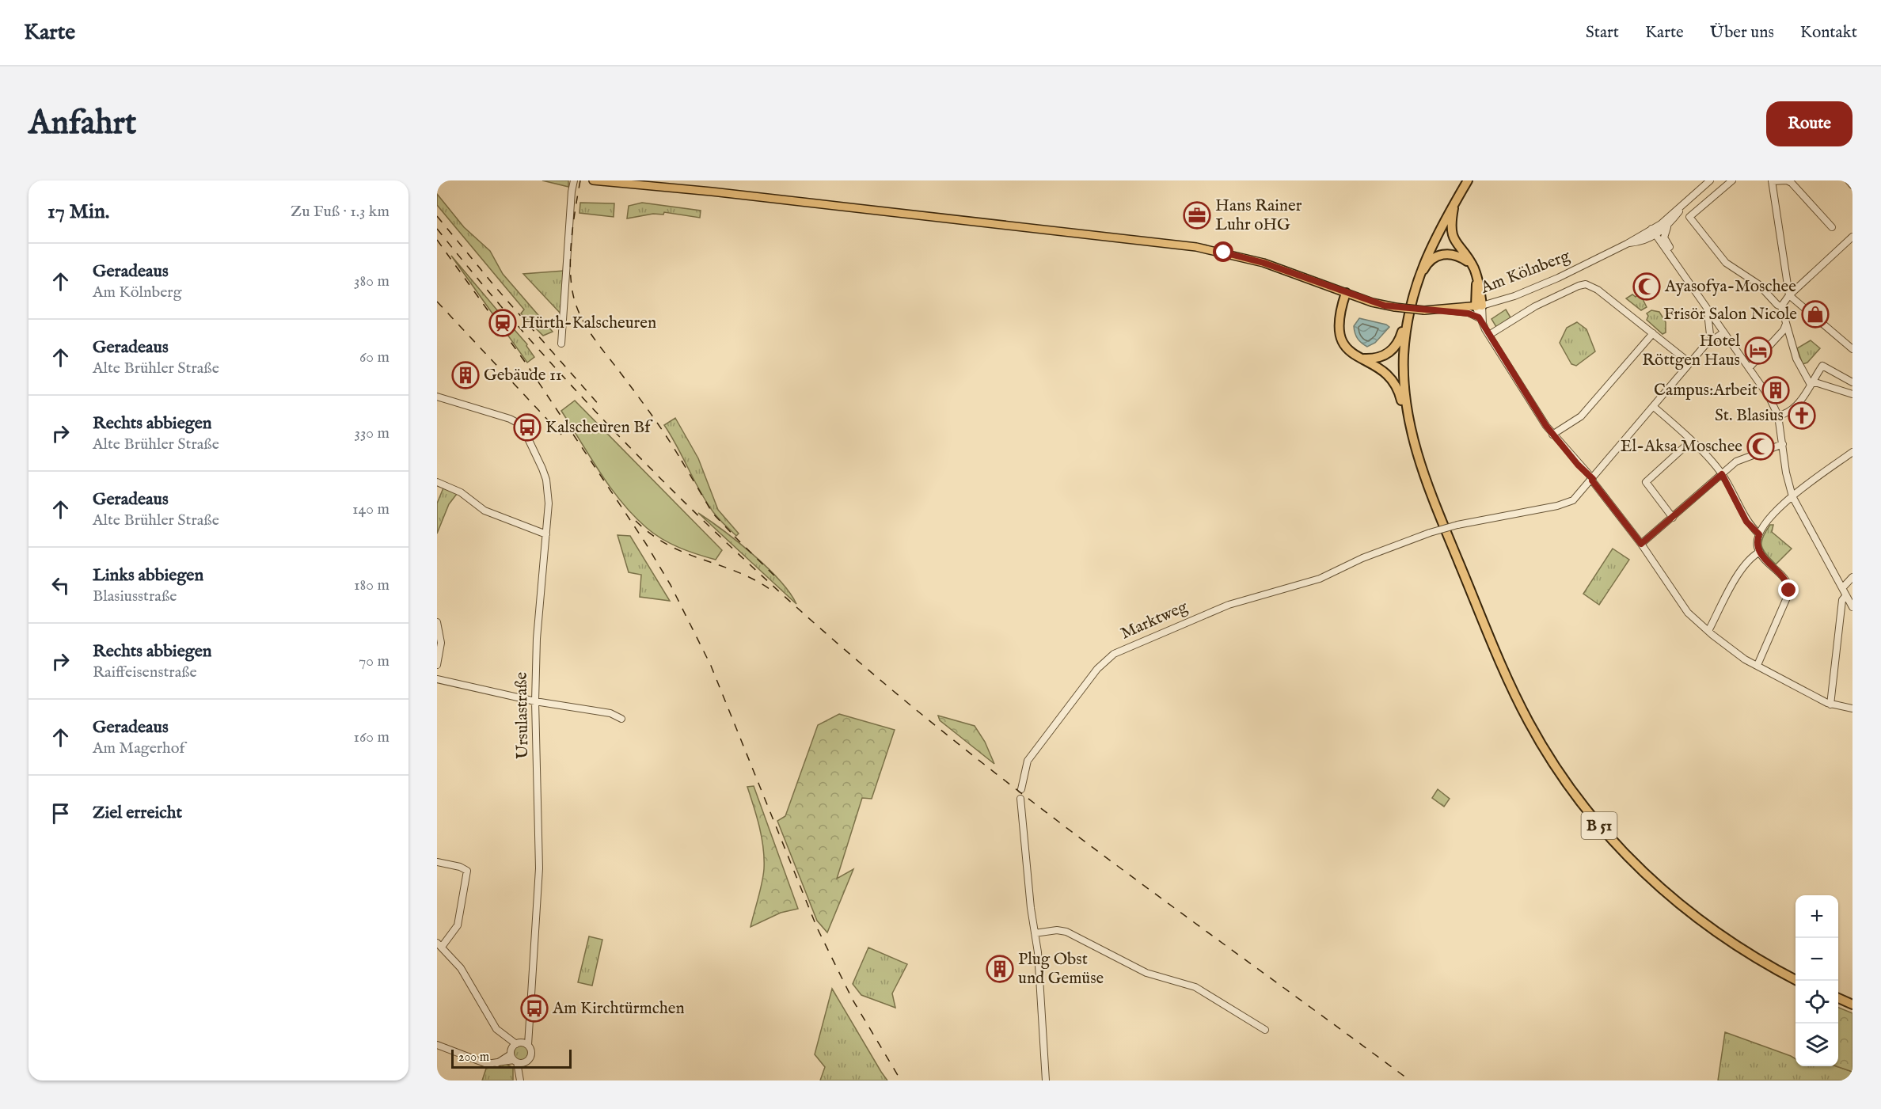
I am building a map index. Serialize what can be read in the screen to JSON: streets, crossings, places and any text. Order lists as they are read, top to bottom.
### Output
{
  "streets": {
    "highway": ["B 51"],
    "main road": ["Am Kölnberg"],
    "street": ["Marktweg", "Ursulastraße"]
  },
  "places": {
    "office": ["Hans Rainer Luhr oHG"],
    "mosque": ["Ayasofya-Moschee", "El-Aksa Moschee"],
    "shop": ["Frisör Salon Nicole"],
    "station": ["Hürth-Kalscheuren"],
    "hotel": ["Hotel Röttgen Haus"],
    "building": ["Gebäude 11", "Campus:Arbeit", "Plug Obst und Gemüse"],
    "church": ["St. Blasius"],
    "bus stop": ["Kalscheuren Bf", "Am Kirchtürmchen"]
  },
  "scale_bar": "200 m",
  "page": {
    "header": "Karte",
    "nav": [
      "Start",
      "Karte",
      "Über uns",
      "Kontakt"
    ],
    "buttons": "Route",
    "title": "Anfahrt",
    "heading": ["17 Min.", "Zu Fuß · 1.3 km"],
    "list": [
      ["Geradeaus", "Am Kölnberg", "380 m"],
      ["Geradeaus", "Alte Brühler Straße", "60 m"],
      ["Rechts abbiegen", "Alte Brühler Straße", "330 m"],
      ["Geradeaus", "Alte Brühler Straße", "140 m"],
      ["Links abbiegen", "Blasiusstraße", "180 m"],
      ["Rechts abbiegen", "Raiffeisenstraße", "70 m"],
      ["Geradeaus", "Am Magerhof", "160 m"],
      "Ziel erreicht"
    ],
    "map_buttons": ["+", "−"],
    "scale": "200 m"
  }
}
